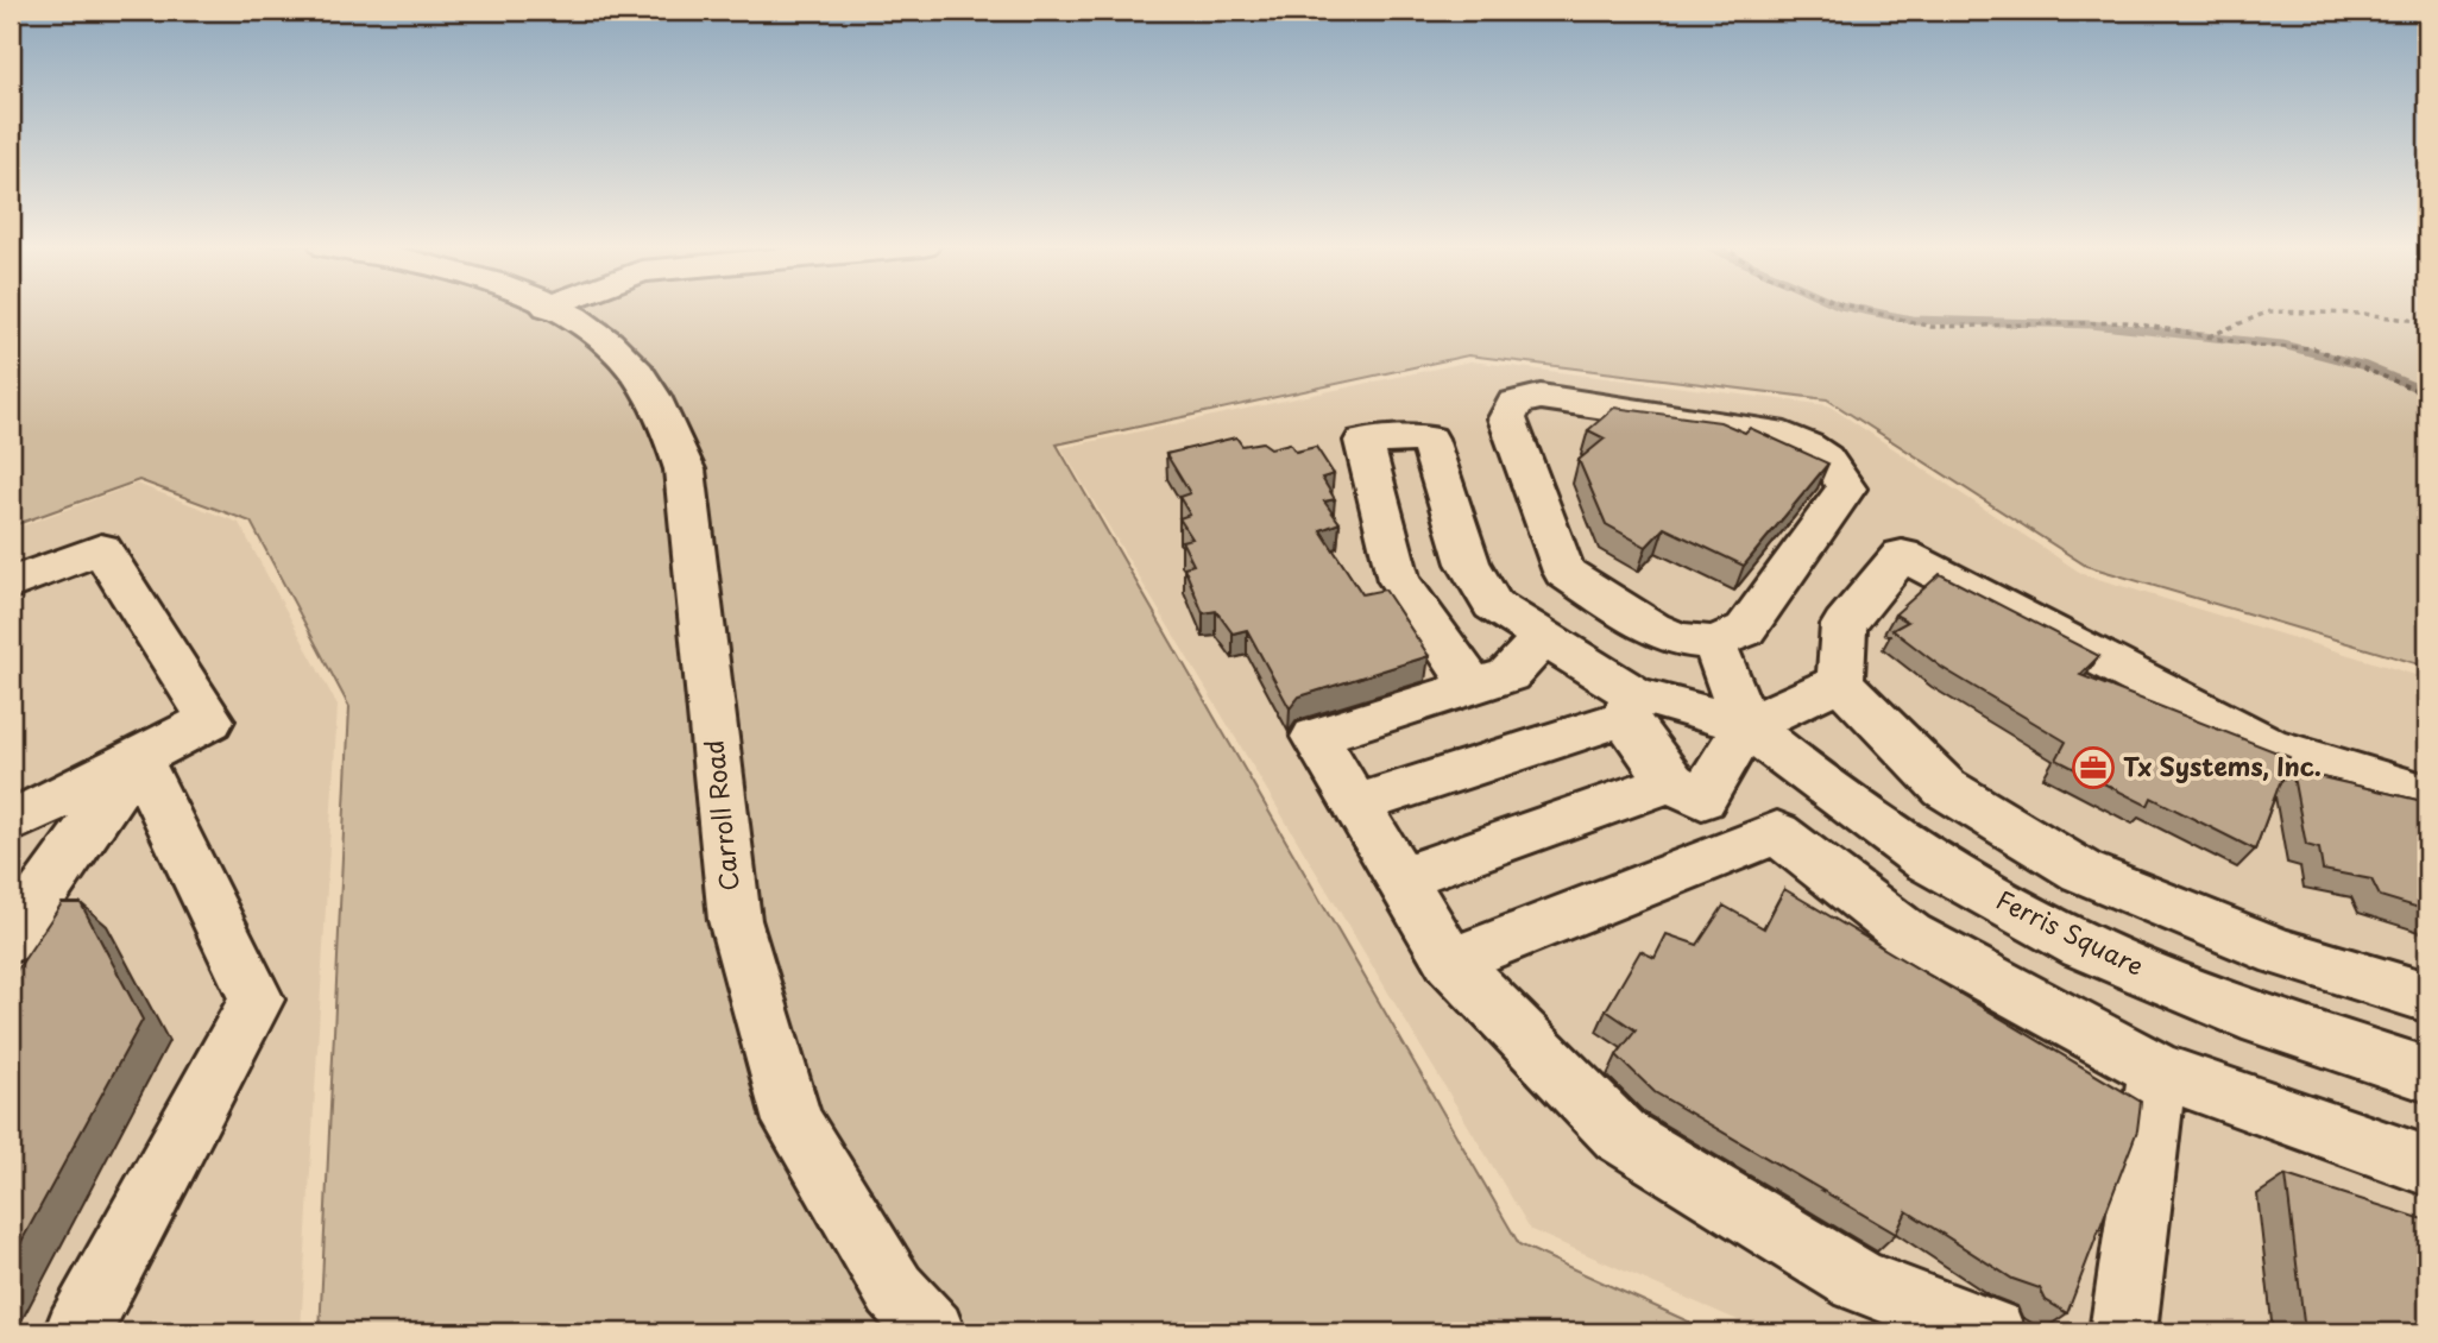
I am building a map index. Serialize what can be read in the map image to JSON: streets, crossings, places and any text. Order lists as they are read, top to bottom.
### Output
{
  "streets": {
    "main road": ["Carroll Road", "Ferris Square"]
  },
  "places": {
    "office": ["Tx Systems, Inc."]
  }
}
